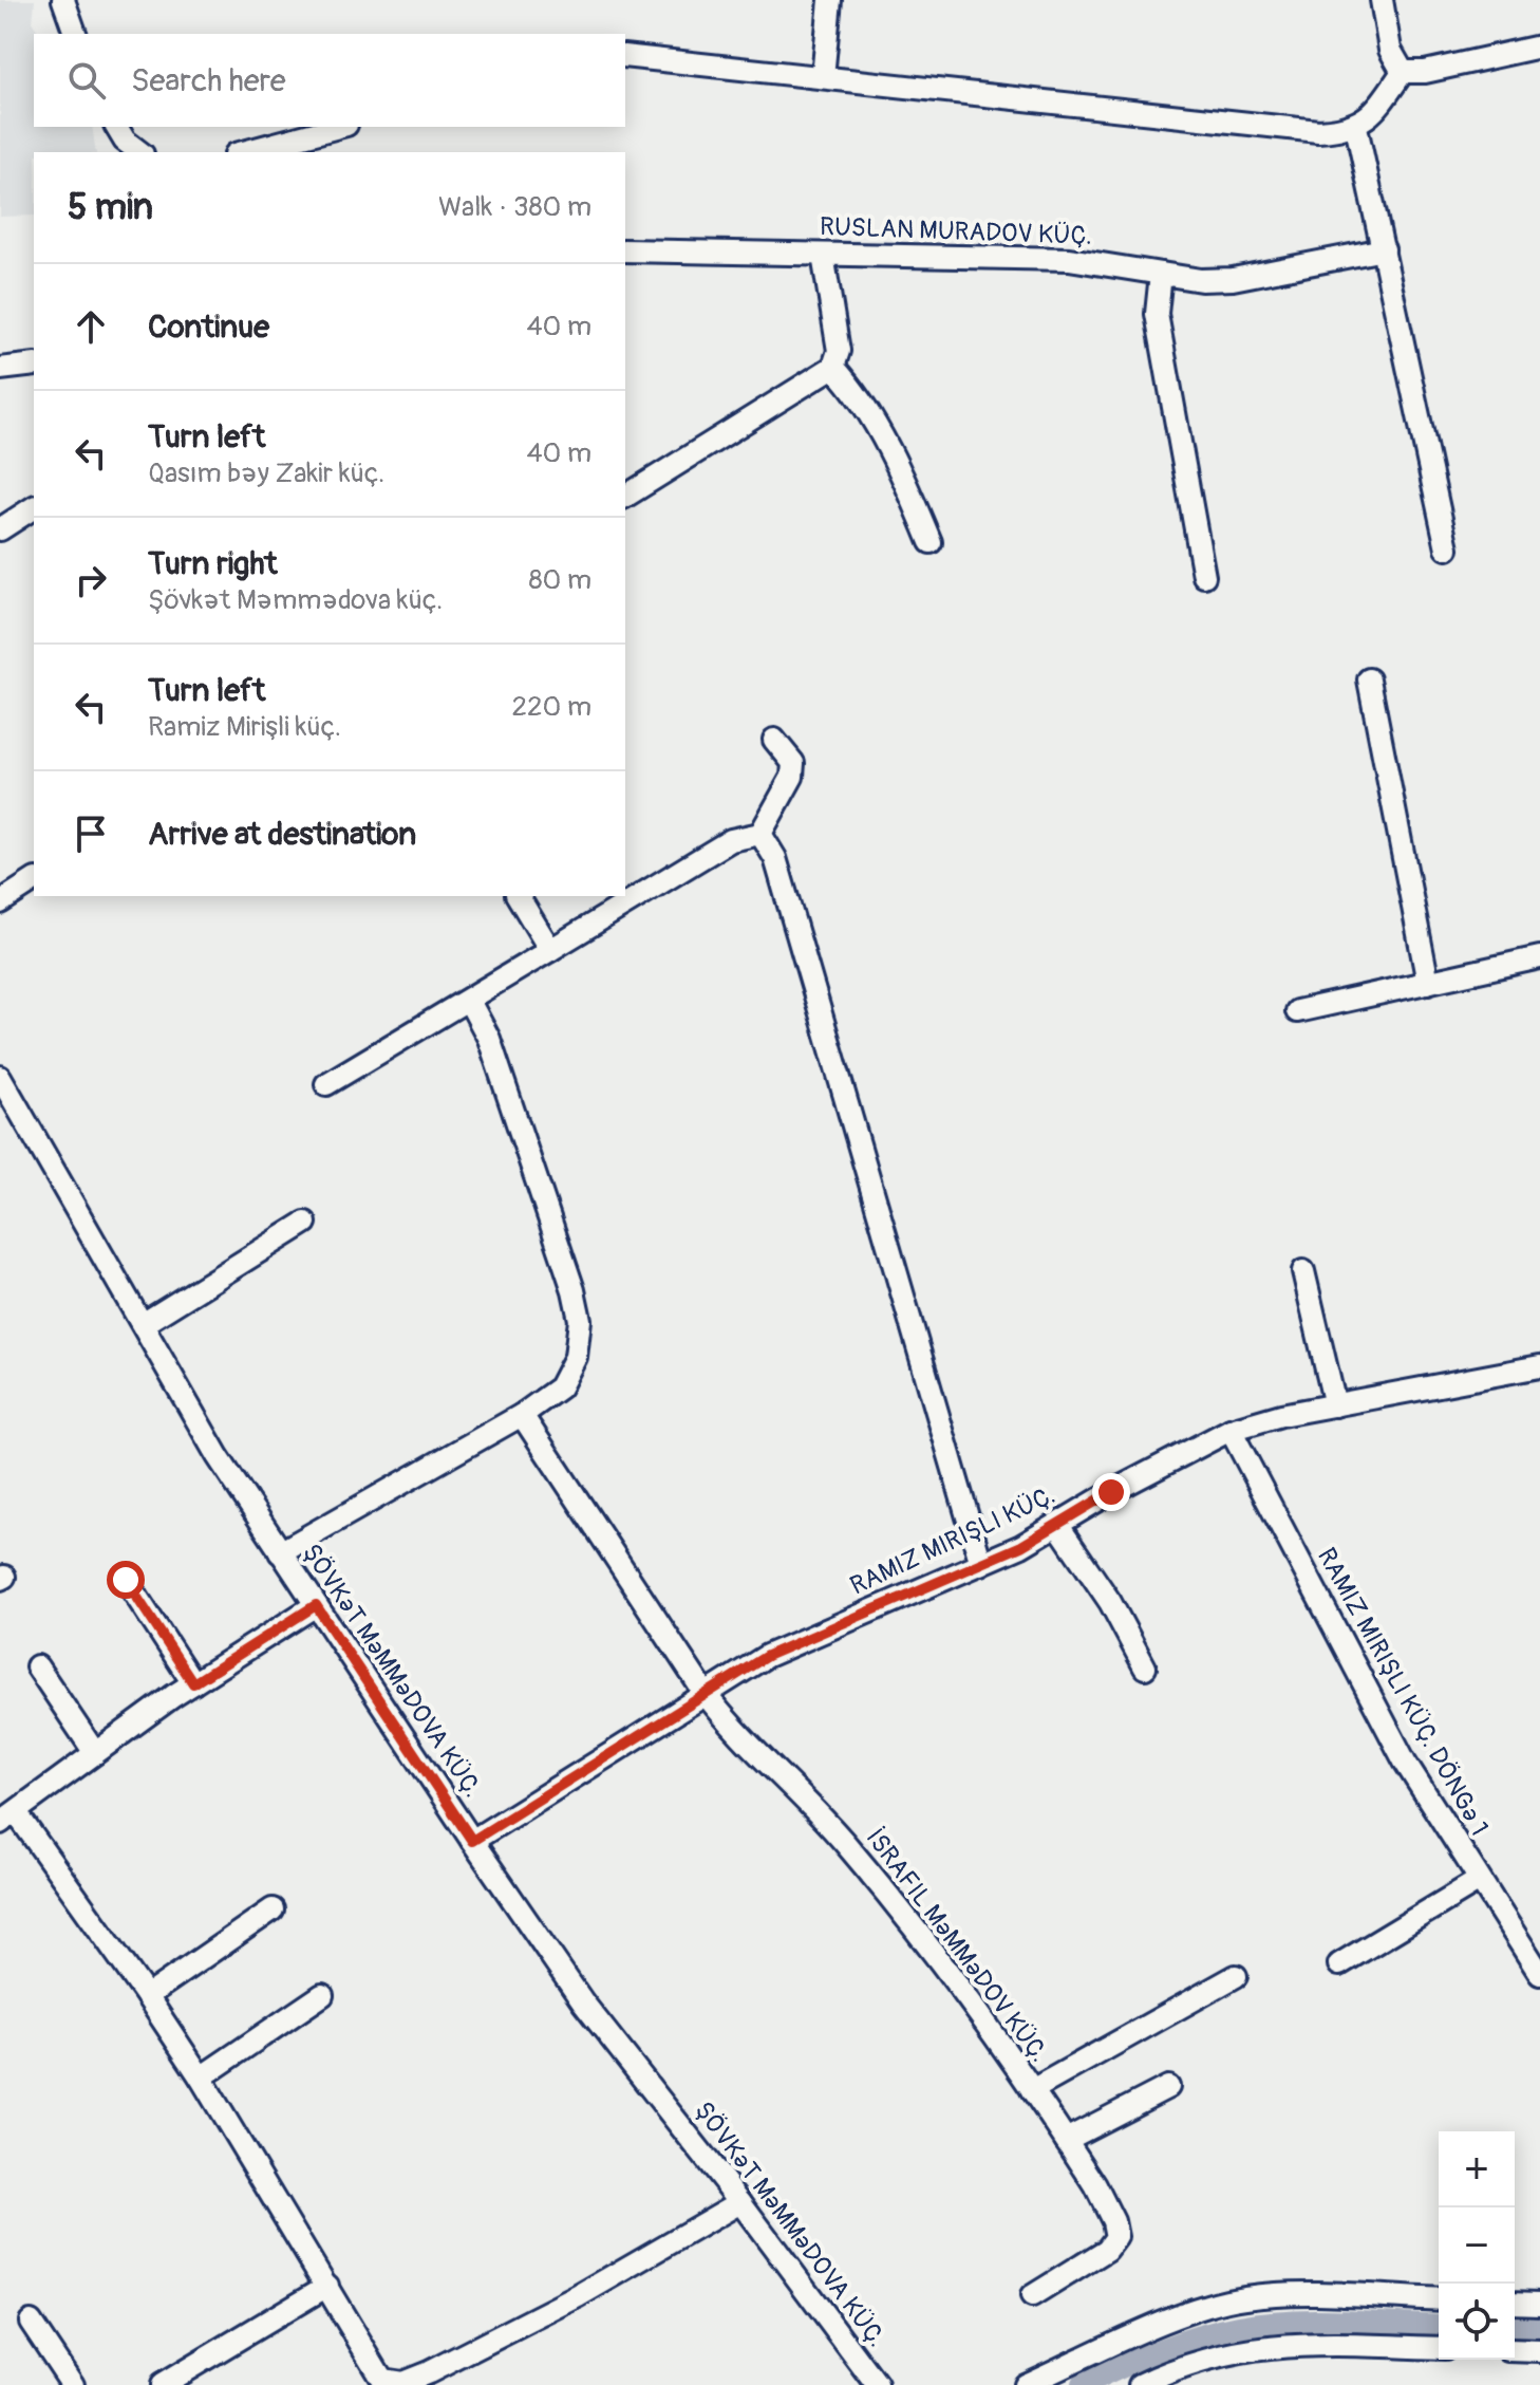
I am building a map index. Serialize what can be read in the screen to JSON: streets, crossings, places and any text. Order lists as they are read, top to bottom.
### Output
{
  "streets": {
    "street": [
      "RUSLAN MURADOV KÜÇ.",
      "RAMIZ MIRIŞLI KÜÇ.",
      "ŞÖVKƏT MƏMMƏDOVA KÜÇ.",
      "RAMIZ MIRIŞLI KÜÇ. DÖNGƏ 1",
      "İSRAFIL MƏMMƏDOV KÜÇ."
    ]
  },
  "crossings": [
    ["RAMIZ MIRIŞLI KÜÇ.", "ŞÖVKƏT MƏMMƏDOVA KÜÇ."],
    ["RAMIZ MIRIŞLI KÜÇ.", "RAMIZ MIRIŞLI KÜÇ. DÖNGƏ 1"],
    ["RAMIZ MIRIŞLI KÜÇ.", "İSRAFIL MƏMMƏDOV KÜÇ."]
  ],
  "page": {
    "search": "Search here",
    "heading": ["5 min", "Walk · 380 m"],
    "list": [
      ["Continue", "40 m"],
      ["Turn left", "Qasım bəy Zakir küç.", "40 m"],
      ["Turn right", "Şövkət Məmmədova küç.", "80 m"],
      ["Turn left", "Ramiz Mirişli küç.", "220 m"],
      "Arrive at destination"
    ],
    "map_buttons": ["+", "−"]
  }
}
